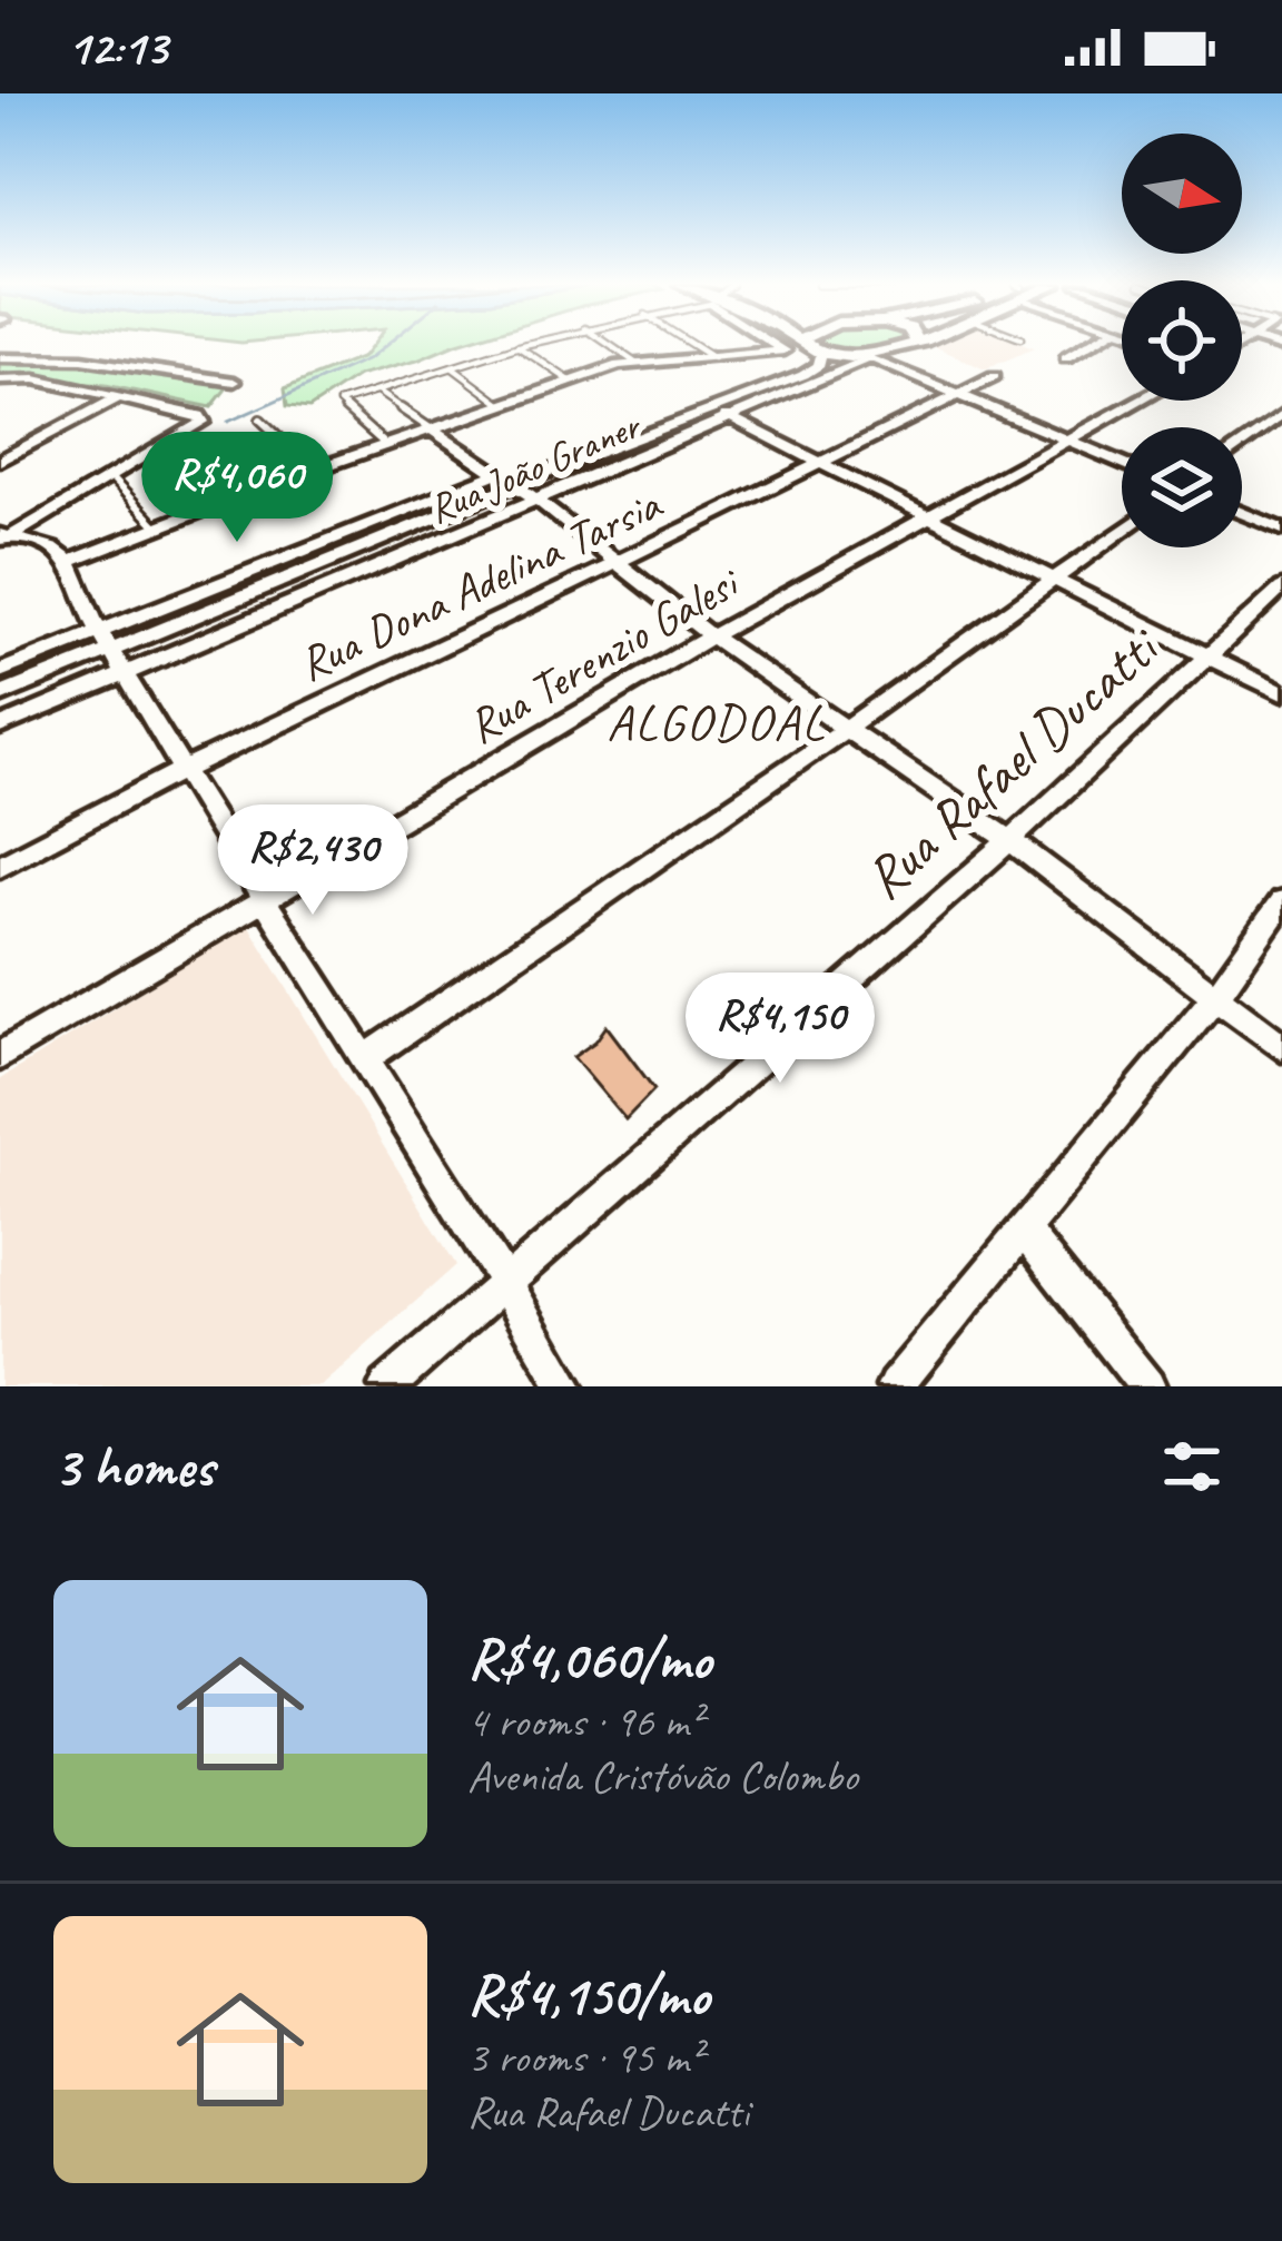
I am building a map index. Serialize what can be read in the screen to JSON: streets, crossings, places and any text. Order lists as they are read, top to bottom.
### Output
{
  "streets": {
    "street": [
      "Rua João Graner",
      "Rua Dona Adelina Tarsia",
      "Rua Terenzio Galesi",
      "Rua Rafael Ducatti"
    ]
  },
  "districts": ["ALGODOAL"],
  "north": "right",
  "page": {
    "status": "12:13",
    "price": ["R$4,060", "R$2,430", "R$4,150"],
    "heading": "3 homes",
    "list": [
      {
        "name": "R$4,060/mo",
        "note": "4 rooms · 96 m² · Avenida Cristóvão Colombo"
      },
      {
        "name": "R$4,150/mo",
        "note": "3 rooms · 95 m² · Rua Rafael Ducatti"
      }
    ]
  }
}
